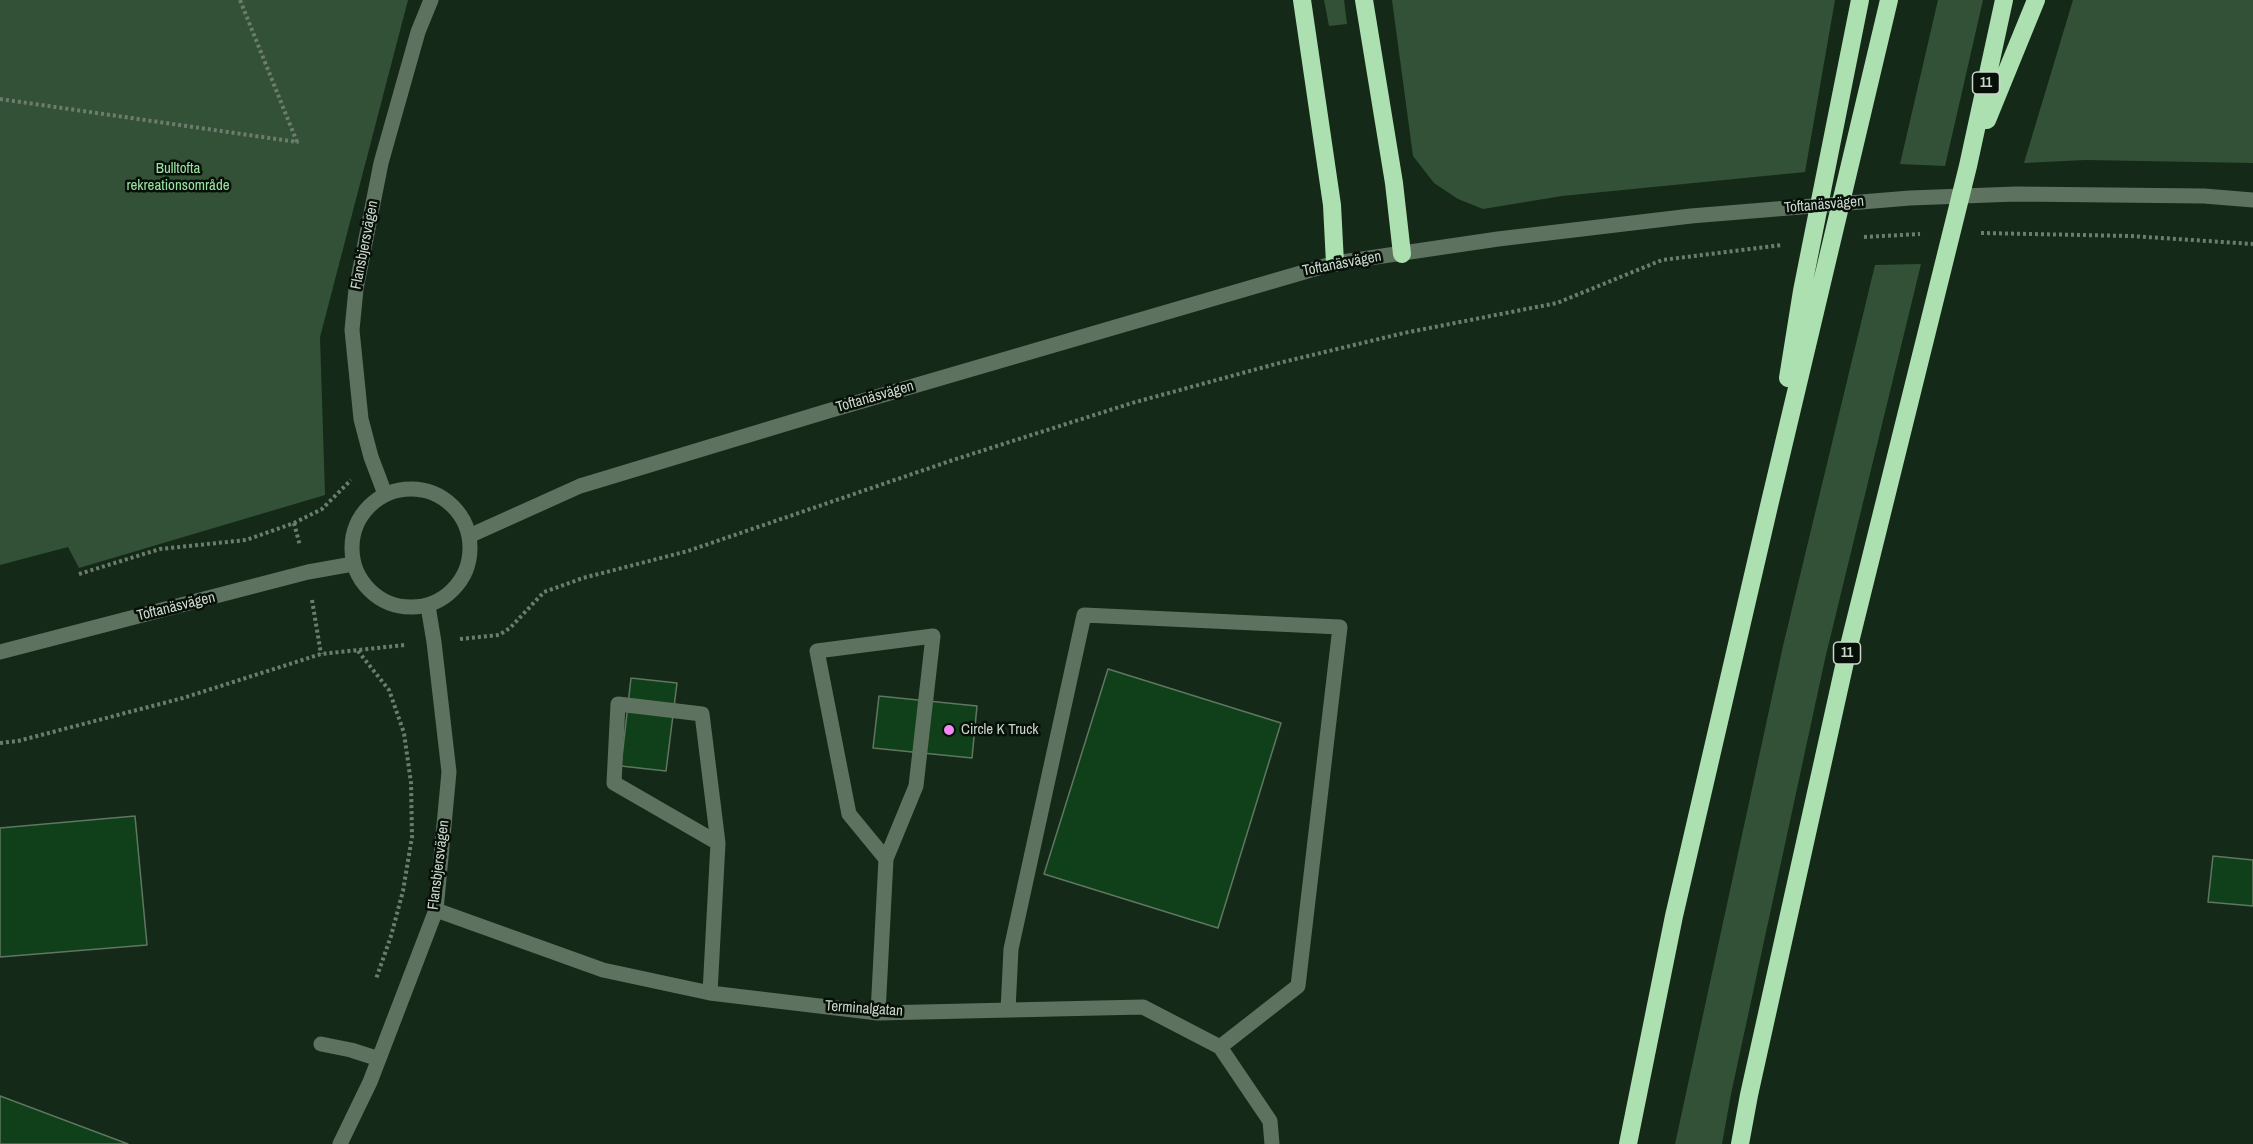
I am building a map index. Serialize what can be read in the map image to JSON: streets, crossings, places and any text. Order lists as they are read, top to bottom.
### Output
{
  "streets": {
    "highway": ["11"],
    "street": ["Toftanäsvägen", "Flansbjersvägen", "Terminalgatan"]
  },
  "crossings": [
    ["Toftanäsvägen", "Flansbjersvägen"],
    ["Flansbjersvägen", "Terminalgatan"]
  ],
  "parks": ["Bulltofta rekreationsområde"],
  "places": ["Circle K Truck"]
}
